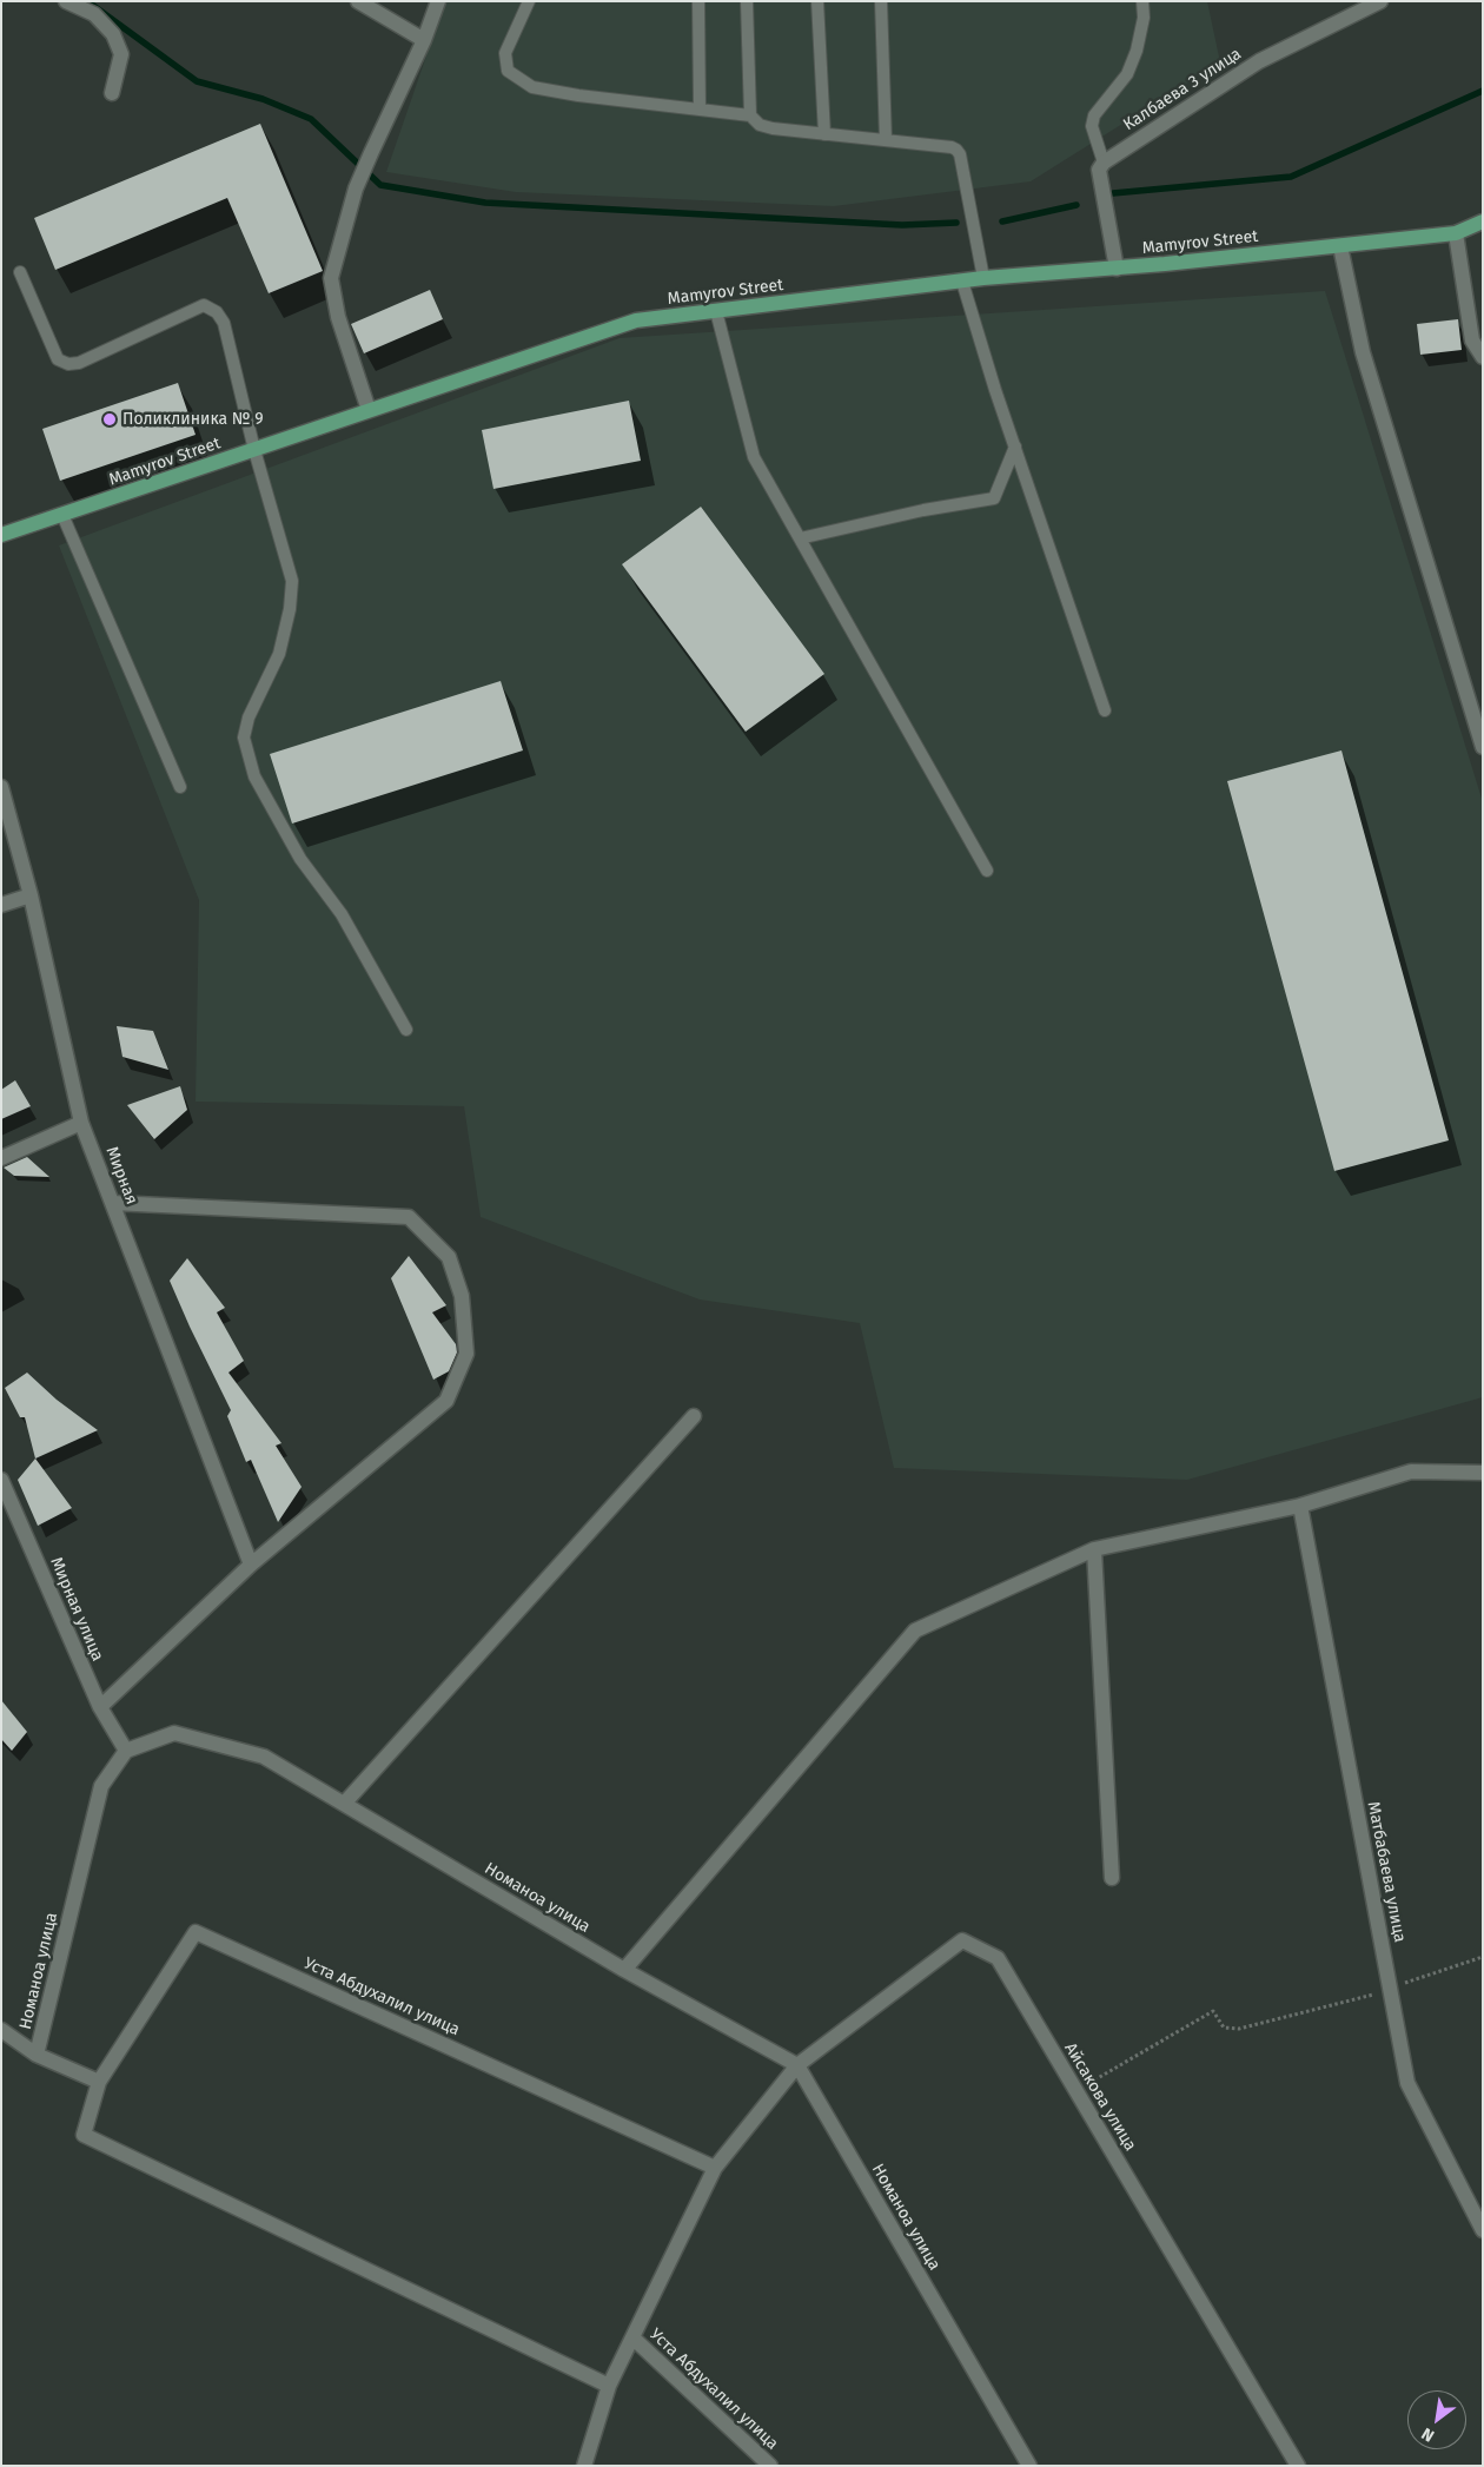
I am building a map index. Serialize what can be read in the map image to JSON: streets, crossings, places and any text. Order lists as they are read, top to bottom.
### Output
{
  "streets": {
    "main road": ["Mamyrov Street"],
    "street": [
      "Калбаева 3 улица",
      "Мирная",
      "Мирная улица",
      "Матбабаева улица",
      "Номаноа улица",
      "Уста Абдухалил улица",
      "Айсакова улица"
    ]
  },
  "crossings": [
    ["Мирная улица", "Номаноа улица"],
    ["Номаноа улица", "Айсакова улица"]
  ],
  "places": ["Поликлиника № 9"],
  "north": "bottom left"
}
